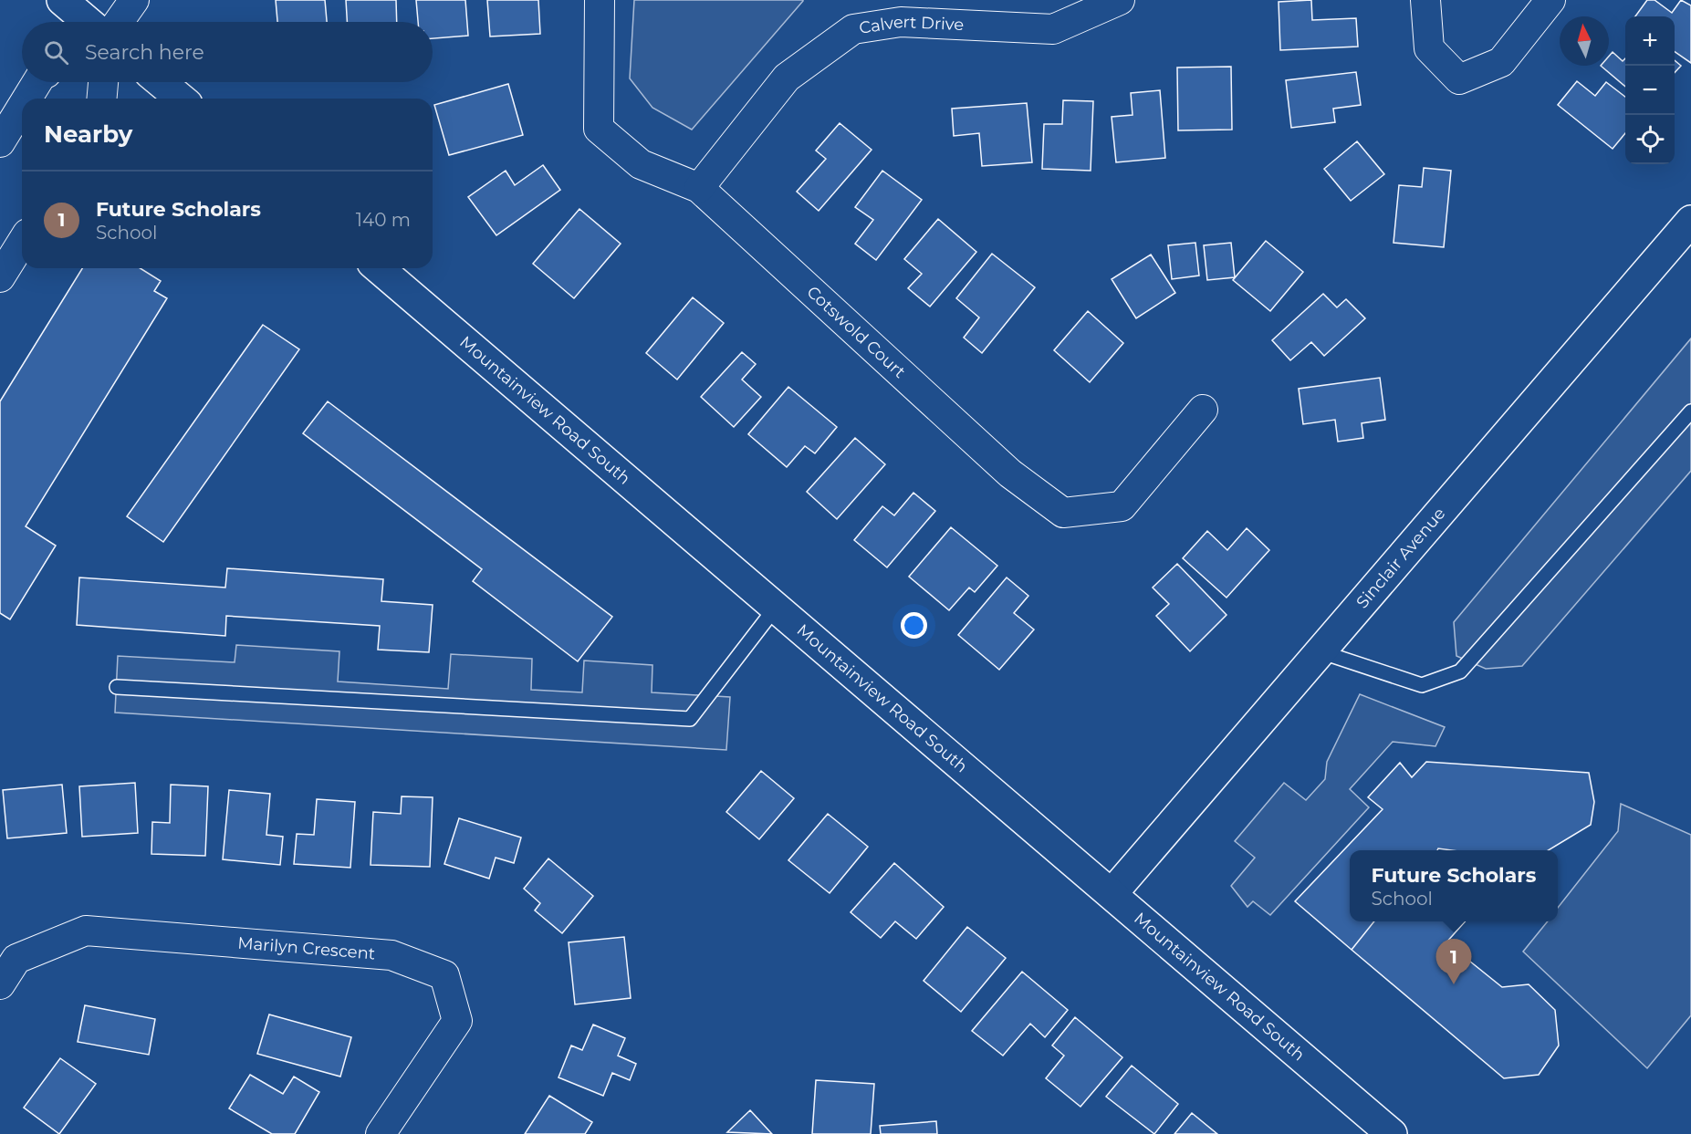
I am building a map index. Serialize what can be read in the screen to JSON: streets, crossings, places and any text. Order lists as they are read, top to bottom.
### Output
{
  "streets": {
    "main road": ["Mountainview Road South", "Sinclair Avenue"],
    "street": ["Calvert Drive", "Cotswold Court", "Marilyn Crescent"]
  },
  "crossings": [
    ["Calvert Drive", "Cotswold Court"],
    ["Mountainview Road South", "Sinclair Avenue"]
  ],
  "north": "top",
  "page": {
    "map_buttons": ["+", "−"],
    "search": "Search here",
    "heading": "Nearby",
    "list": [
      {
        "mark": "1",
        "name": "Future Scholars",
        "note": "School",
        "value": "140 m"
      }
    ],
    "popup": ["Future Scholars", "School"],
    "pins": "1"
  }
}
